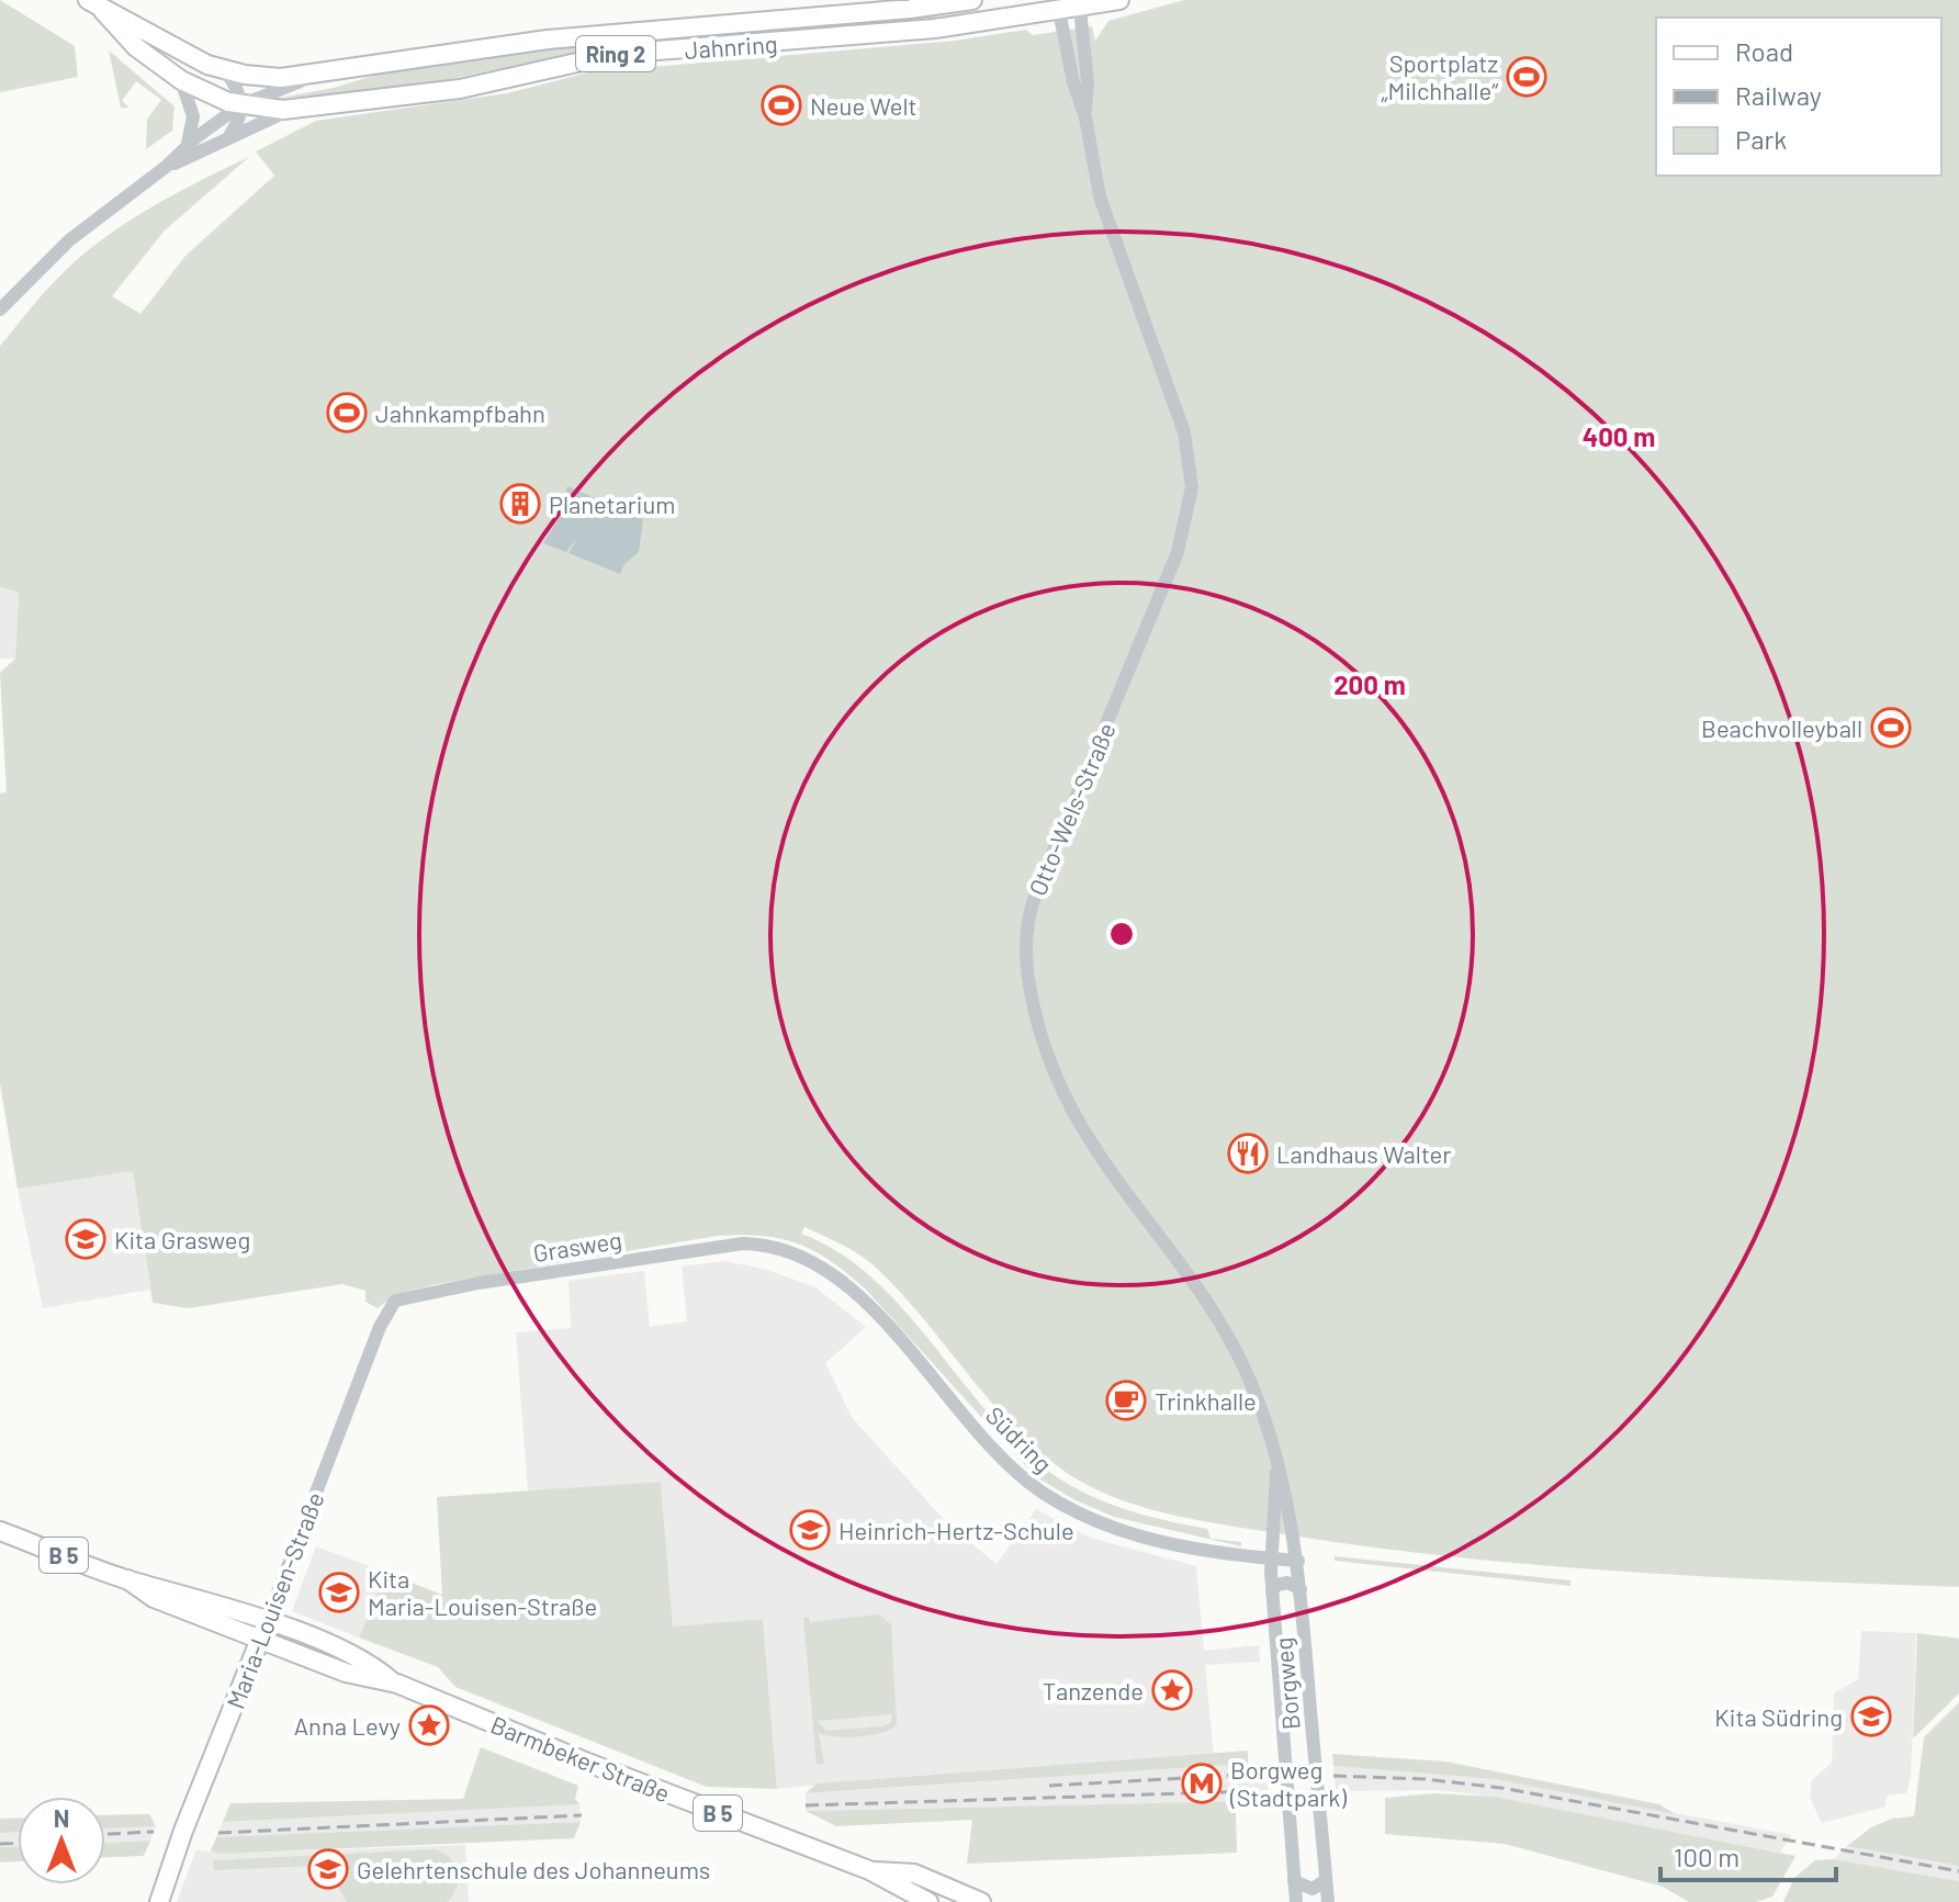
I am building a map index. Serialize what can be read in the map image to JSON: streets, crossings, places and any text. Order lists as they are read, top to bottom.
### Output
{
  "streets": {
    "main road": [
      "Jahnring",
      "Ring 2",
      "B 5",
      "Maria-Louisen-Straße",
      "Barmbeker Straße"
    ],
    "street": [
      "Otto-Wels-Straße",
      "Grasweg",
      "Südring",
      "Borgweg"
    ]
  },
  "crossings": [
    ["Jahnring", "Ring 2"],
    ["Jahnring", "Otto-Wels-Straße"],
    ["Otto-Wels-Straße", "Südring"],
    ["Otto-Wels-Straße", "Borgweg"],
    ["Grasweg", "Südring"],
    ["Grasweg", "Maria-Louisen-Straße"],
    ["Südring", "Borgweg"],
    ["Maria-Louisen-Straße", "Barmbeker Straße"]
  ],
  "places": {
    "sports": [
      "Sportplatz „Milchhalle“",
      "Neue Welt",
      "Jahnkampfbahn",
      "Beachvolleyball"
    ],
    "building": ["Planetarium"],
    "restaurant": ["Landhaus Walter"],
    "school or university": [
      "Kita Grasweg",
      "Heinrich-Hertz-Schule",
      "Kita Maria-Louisen-Straße",
      "Kita Südring",
      "Gelehrtenschule des Johanneums"
    ],
    "cafe": ["Trinkhalle"],
    "place": ["Tanzende", "Anna Levy"],
    "metro station": ["Borgweg (Stadtpark)"]
  },
  "legend": ["Road", "Railway", "Park"],
  "scale_bar": "100 m",
  "north": "top",
  "rings": ["400 m", "200 m"]
}
